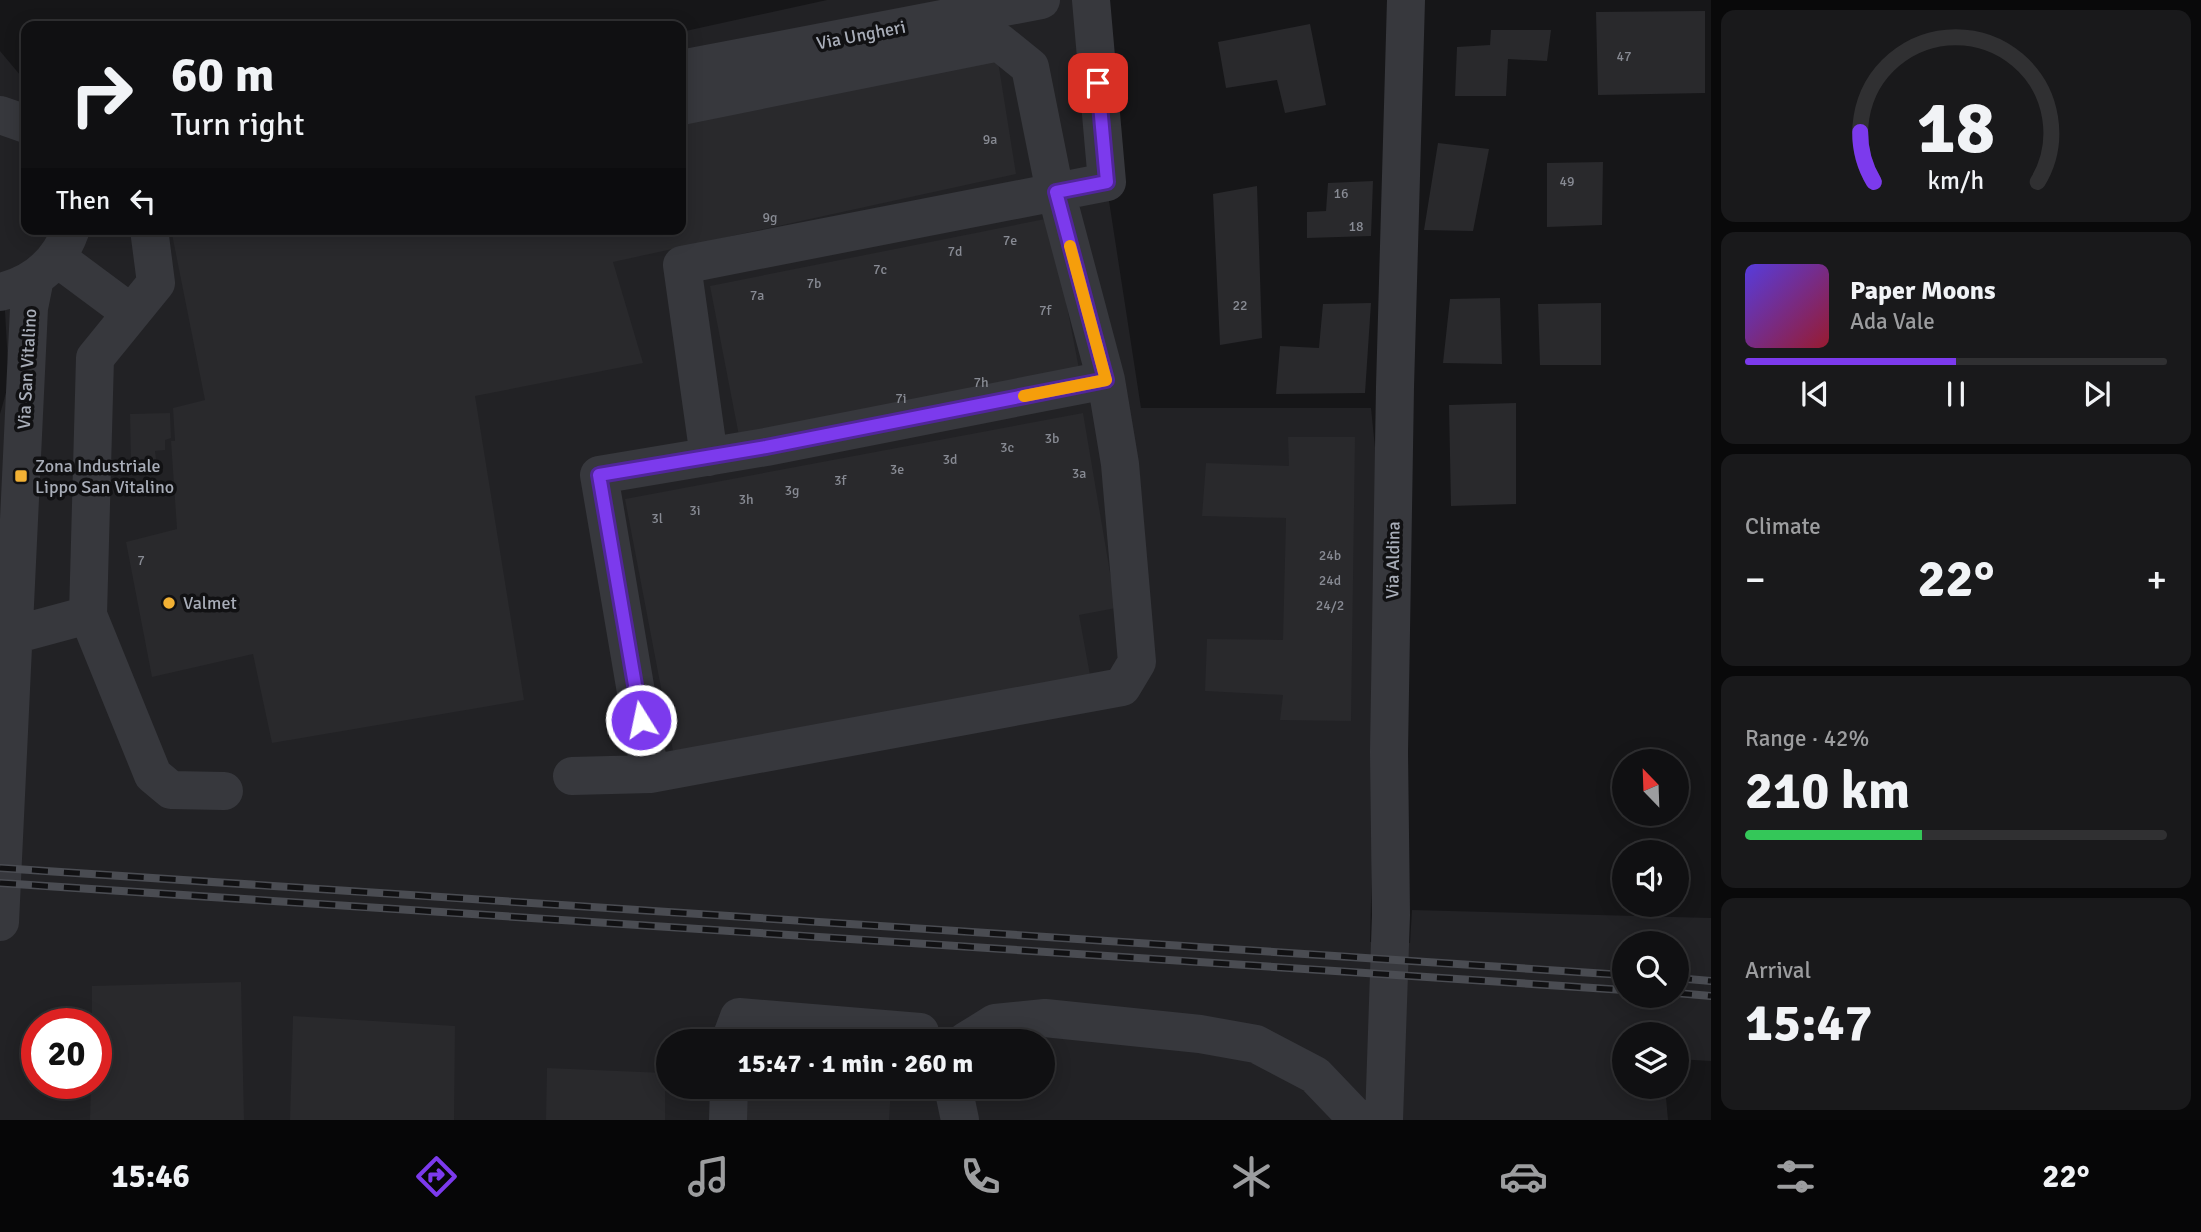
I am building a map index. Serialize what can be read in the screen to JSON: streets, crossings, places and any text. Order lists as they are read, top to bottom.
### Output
{
  "streets": {
    "street": ["Via Ungheri", "Via San Vitalino", "Via Aldina"]
  },
  "places": {
    "transit": ["Zona Industriale Lippo San Vitalino"],
    "other": ["Valmet"]
  },
  "house_numbers": [
    "47",
    "9a",
    "49",
    "16",
    "9g",
    "18",
    "7e",
    "7d",
    "7c",
    "7b",
    "7a",
    "22",
    "7f",
    "7h",
    "7i",
    "3b",
    "3c",
    "3d",
    "3e",
    "3a",
    "3f",
    "3g",
    "3h",
    "3i",
    "3l",
    "24b",
    "7",
    "24d",
    "24/2"
  ],
  "north": "top left",
  "page": {
    "turn": ["60 m", "Turn right"],
    "then": "Then",
    "song": ["Paper Moons", "Ada Vale"],
    "tile": [
      "Climate",
      ["Range · 42%", "210 km"],
      ["Arrival", "15:47"]
    ],
    "heat": ["−", "22°", "+"],
    "limit": "20",
    "trip": "15:47 · 1 min · 260 m",
    "tabs": ["15:46", "22°"],
    "gauge": ["18", "km/h"]
  }
}
